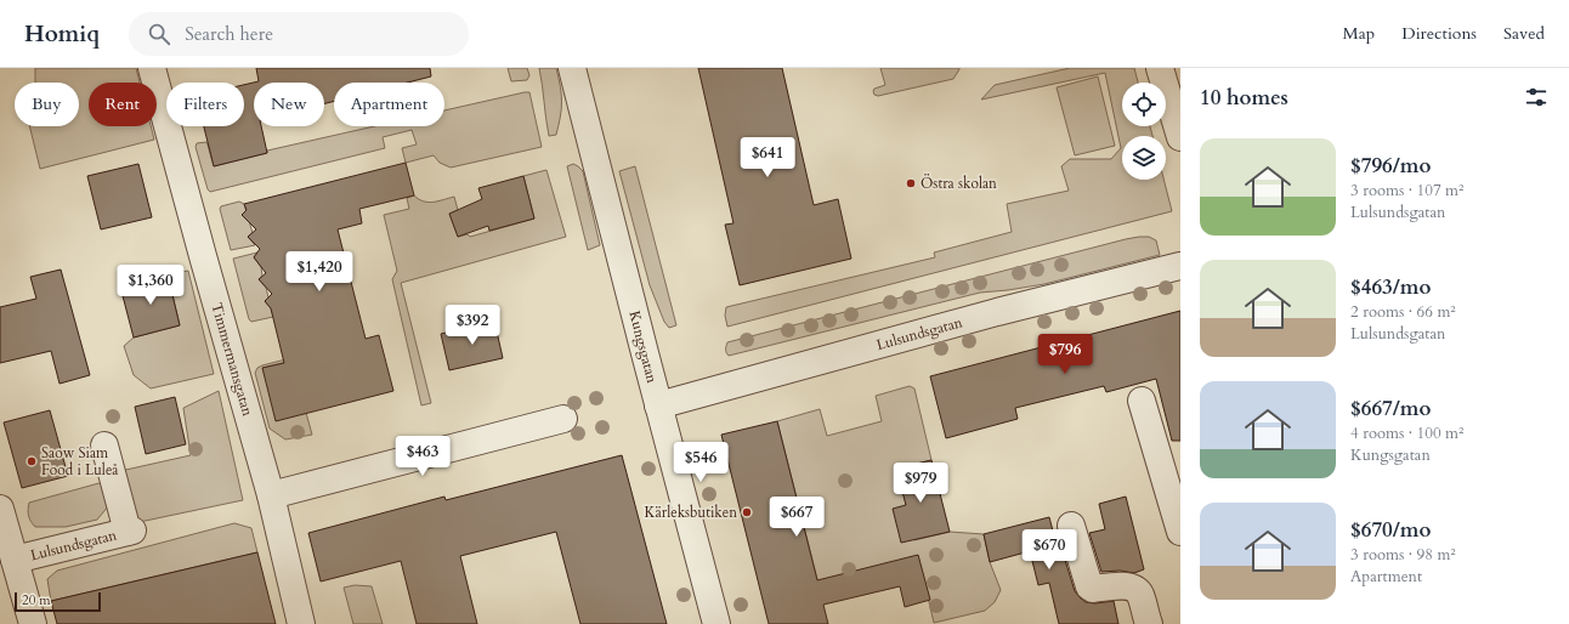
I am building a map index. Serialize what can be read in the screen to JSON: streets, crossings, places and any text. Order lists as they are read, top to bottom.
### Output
{
  "streets": {
    "street": ["Lulsundsgatan", "Kungsgatan", "Timmermansgatan"]
  },
  "crossings": [
    ["Lulsundsgatan", "Kungsgatan"]
  ],
  "places": ["Östra skolan", "Saow Siam Food i Luleå", "Kärleksbutiken"],
  "scale_bar": "20 m",
  "page": {
    "header": "Homiq",
    "search": "Search here",
    "nav": ["Map", "Directions", "Saved"],
    "heading": "10 homes",
    "chip": [
      "Buy",
      "Rent",
      "Filters",
      "New",
      "Apartment"
    ],
    "list": [
      {
        "name": "$796/mo",
        "note": "3 rooms · 107 m² · Lulsundsgatan"
      },
      {
        "name": "$463/mo",
        "note": "2 rooms · 66 m² · Lulsundsgatan"
      },
      {
        "name": "$667/mo",
        "note": "4 rooms · 100 m² · Kungsgatan"
      },
      {
        "name": "$670/mo",
        "note": "3 rooms · 98 m² · Apartment"
      }
    ],
    "price": [
      "$641",
      "$1,420",
      "$1,360",
      "$392",
      "$796",
      "$463",
      "$546",
      "$979",
      "$667",
      "$670"
    ],
    "scale": "20 m"
  }
}
